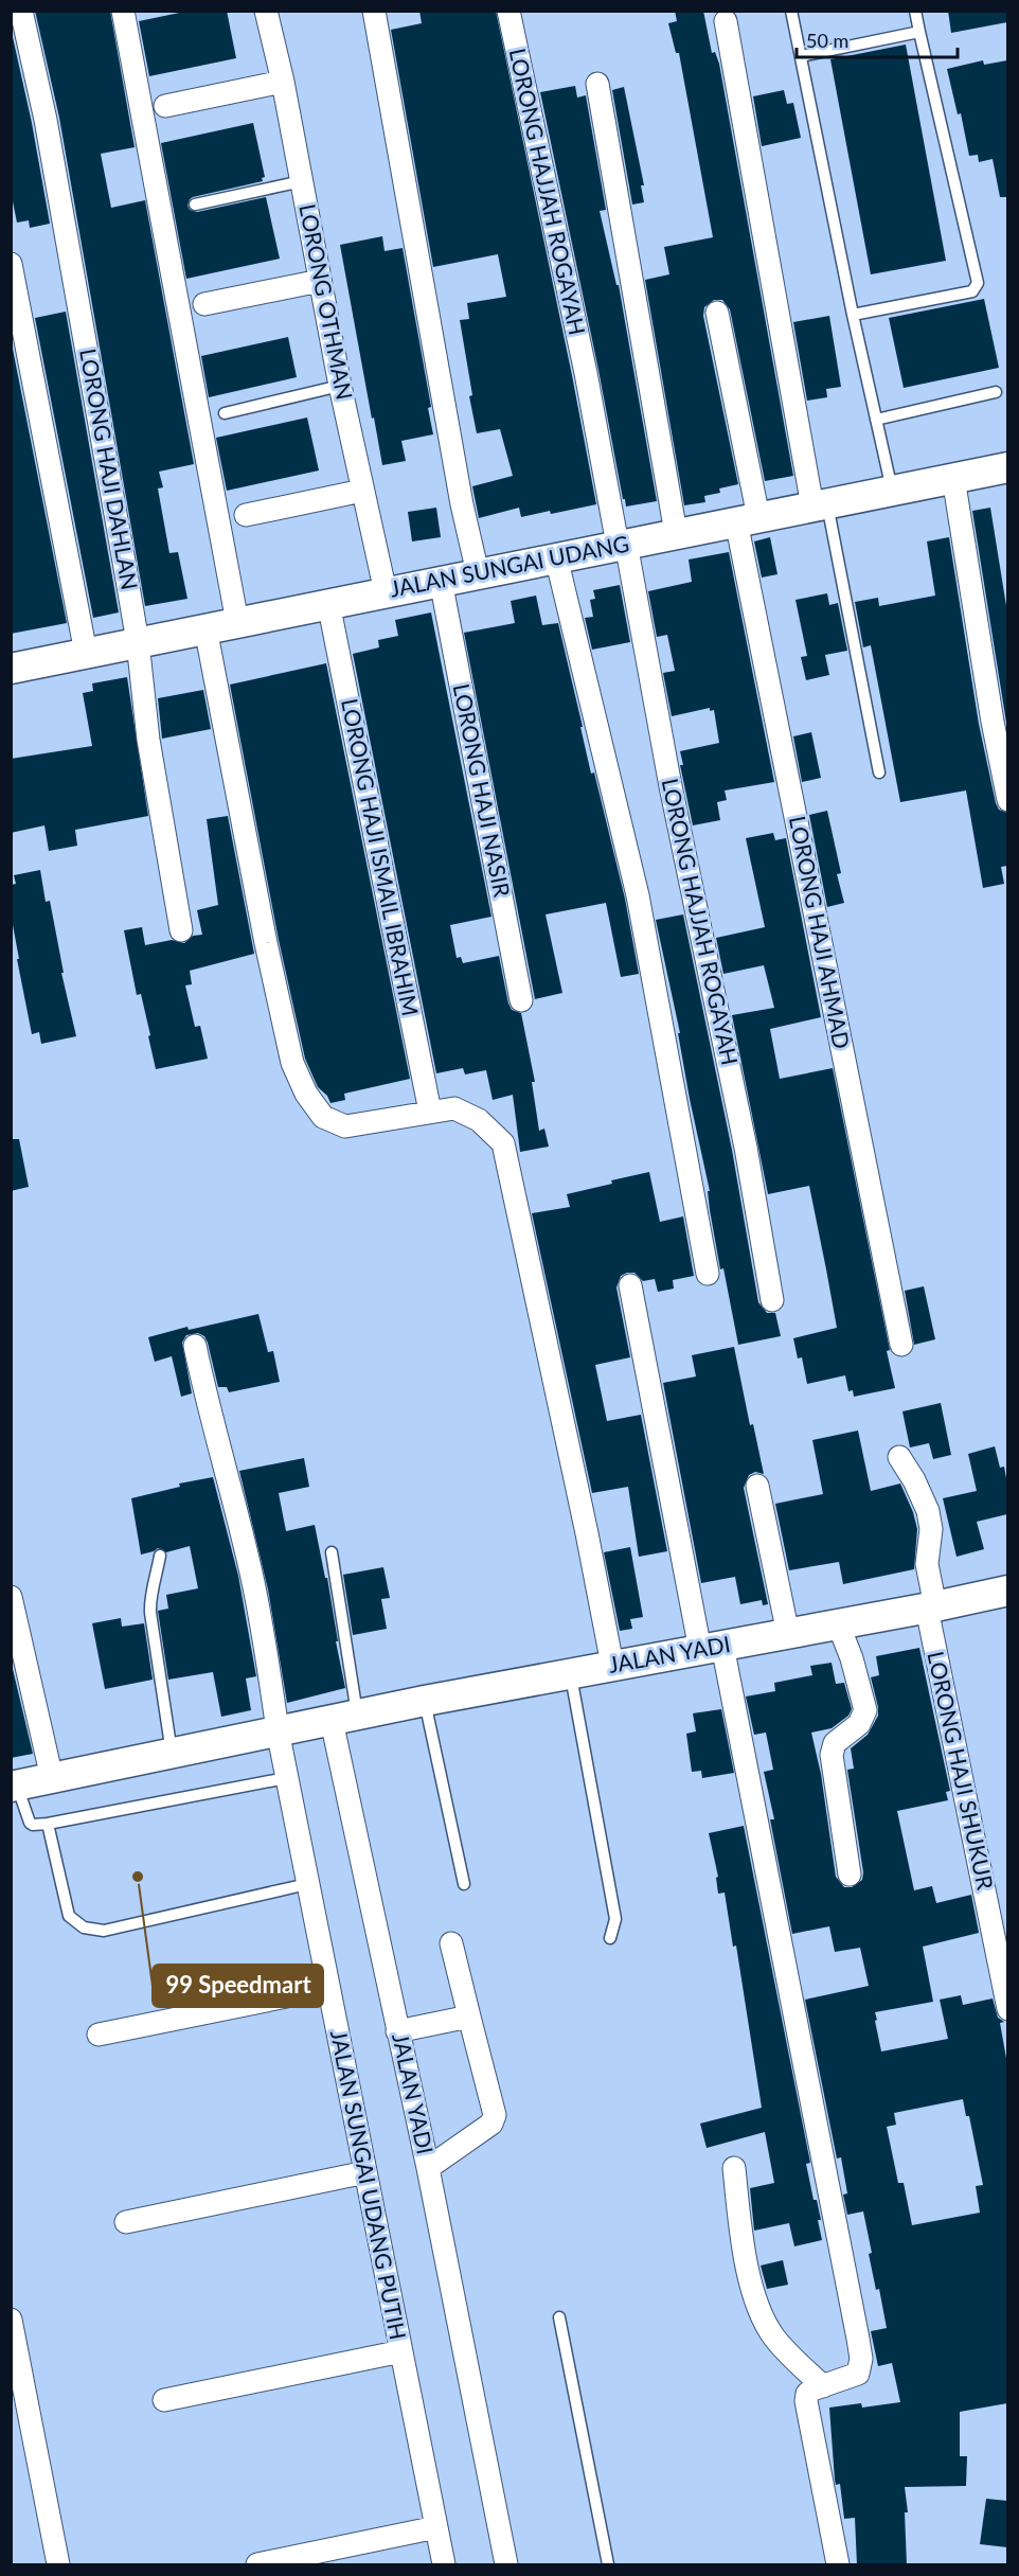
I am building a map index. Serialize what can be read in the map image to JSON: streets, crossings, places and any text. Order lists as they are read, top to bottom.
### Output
{
  "streets": {
    "street": [
      "LORONG HAJJAH ROGAYAH",
      "LORONG OTHMAN",
      "LORONG HAJI DAHLAN",
      "JALAN SUNGAI UDANG",
      "LORONG HAJI NASIR",
      "LORONG HAJI ISMAIL IBRAHIM",
      "LORONG HAJI AHMAD",
      "JALAN YADI",
      "LORONG HAJI SHUKUR",
      "JALAN SUNGAI UDANG PUTIH"
    ]
  },
  "crossings": [
    ["LORONG HAJJAH ROGAYAH", "JALAN SUNGAI UDANG"],
    ["LORONG OTHMAN", "JALAN SUNGAI UDANG"],
    ["LORONG HAJI DAHLAN", "JALAN SUNGAI UDANG"],
    ["JALAN SUNGAI UDANG", "LORONG HAJI NASIR"],
    ["JALAN SUNGAI UDANG", "LORONG HAJI ISMAIL IBRAHIM"],
    ["JALAN SUNGAI UDANG", "LORONG HAJI AHMAD"],
    ["JALAN YADI", "LORONG HAJI SHUKUR"],
    ["JALAN YADI", "JALAN SUNGAI UDANG PUTIH"]
  ],
  "places": ["99 Speedmart"],
  "scale_bar": "50 m"
}
